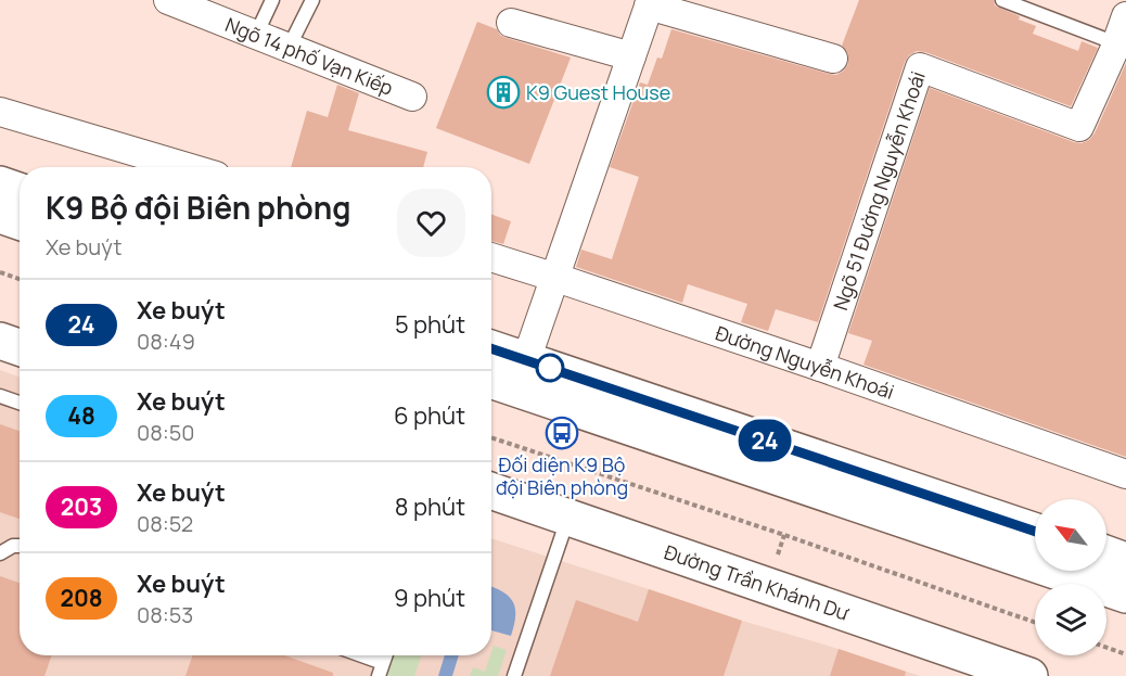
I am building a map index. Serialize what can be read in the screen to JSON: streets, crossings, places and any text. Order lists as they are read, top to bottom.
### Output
{
  "streets": {
    "main road": ["Đường Trần Khánh Dư"],
    "street": ["Ngõ 14 phố Vạn Kiếp", "Ngõ 51 Đường Nguyễn Khoái", "Đường Nguyễn Khoái"]
  },
  "crossings": [
    ["Ngõ 51 Đường Nguyễn Khoái", "Đường Nguyễn Khoái"]
  ],
  "places": {
    "building": ["K9 Guest House"],
    "bus stop": ["Đối diện K9 Bộ đội Biên phòng"]
  },
  "lines": ["bus line 24"],
  "north": "top left",
  "page": {
    "on_map": "24",
    "heading": ["K9 Bộ đội Biên phòng", "Xe buýt"],
    "list": [
      {
        "mark": "24",
        "name": "Xe buýt",
        "note": "08:49",
        "value": "5 phút"
      },
      {
        "mark": "48",
        "name": "Xe buýt",
        "note": "08:50",
        "value": "6 phút"
      },
      {
        "mark": "203",
        "name": "Xe buýt",
        "note": "08:52",
        "value": "8 phút"
      },
      {
        "mark": "208",
        "name": "Xe buýt",
        "note": "08:53",
        "value": "9 phút"
      }
    ]
  }
}
